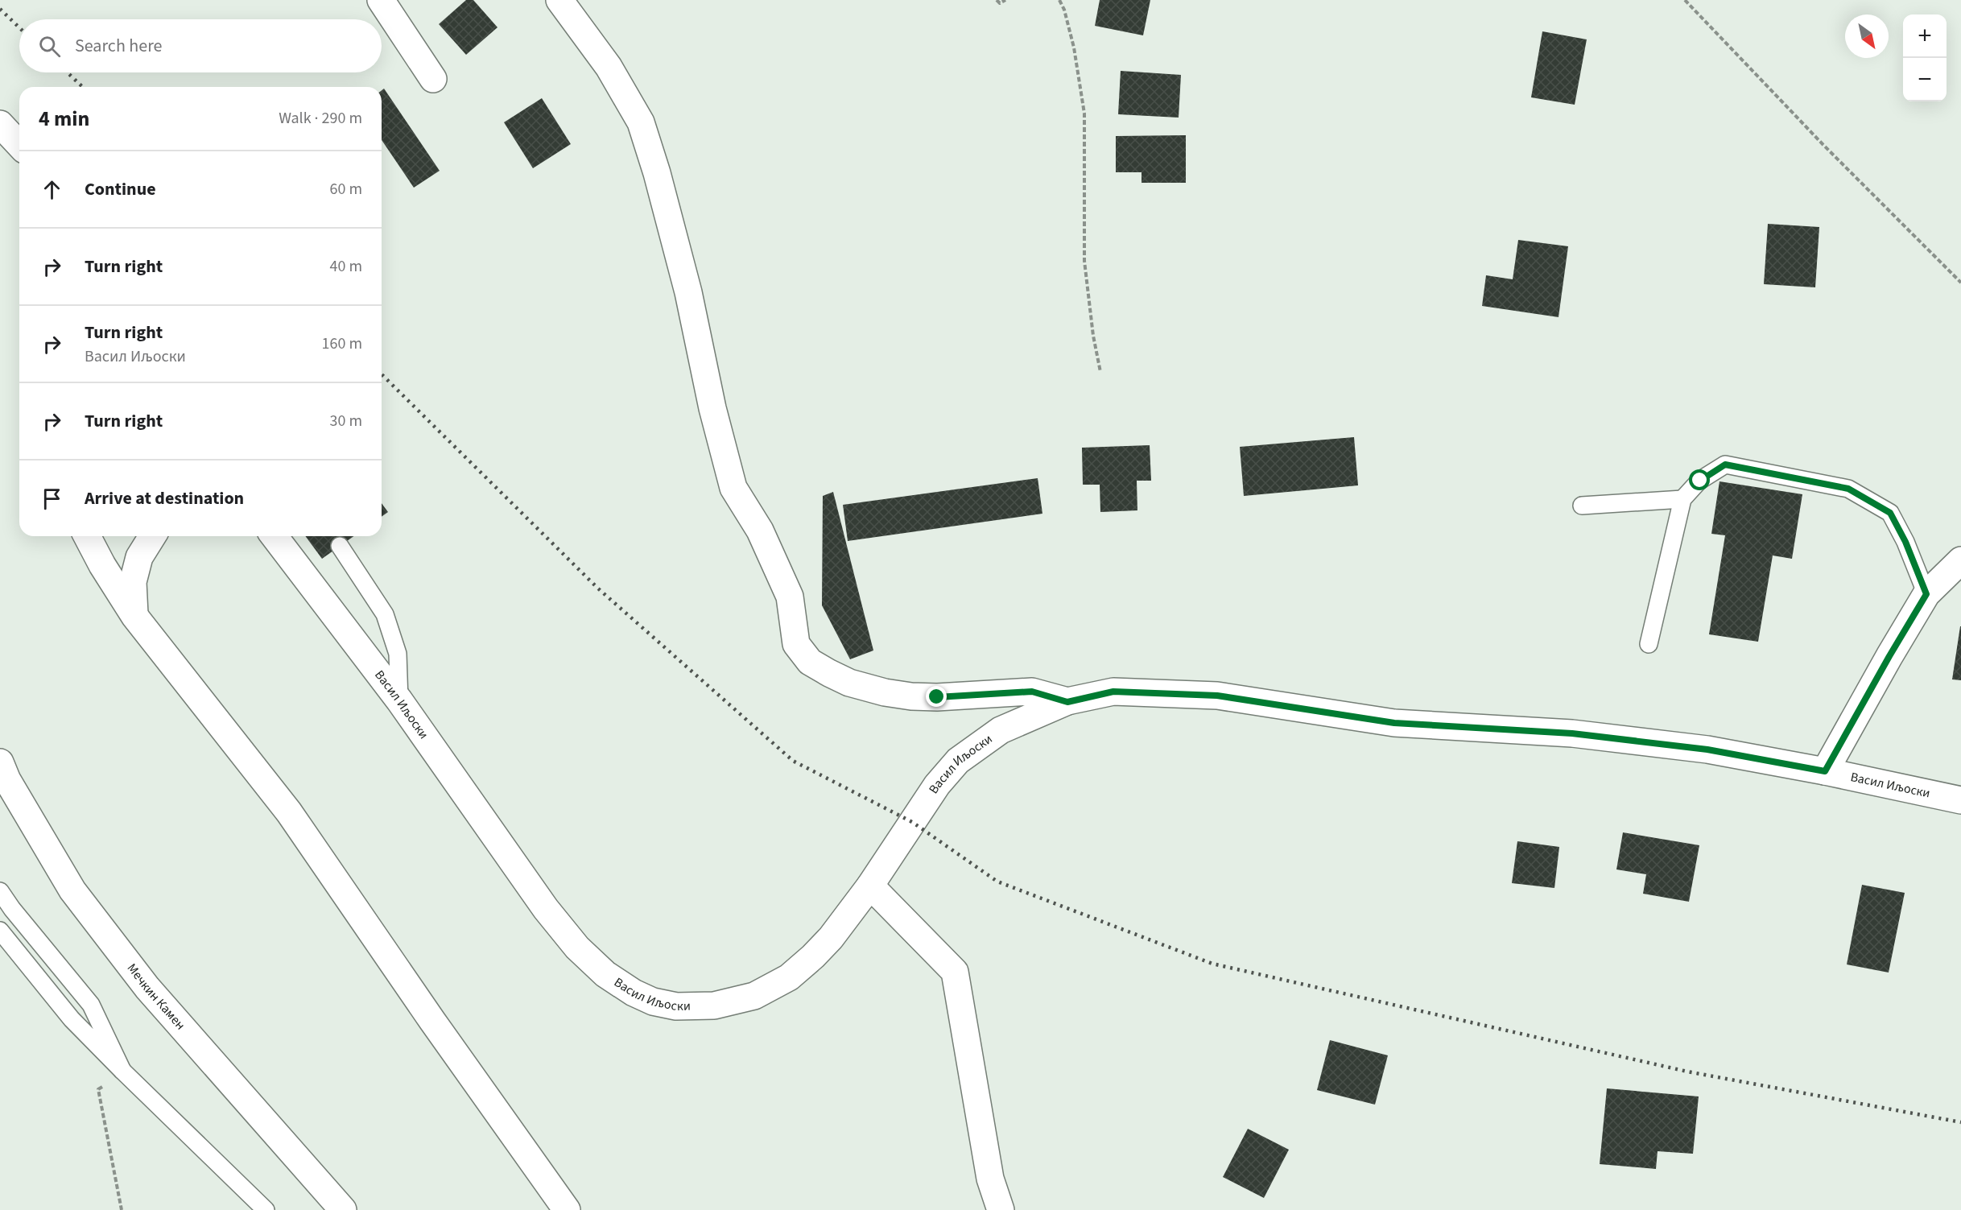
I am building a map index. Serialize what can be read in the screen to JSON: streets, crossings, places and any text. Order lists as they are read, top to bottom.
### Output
{
  "streets": {
    "main road": ["Васил Иљоски", "Мечкин Камен"]
  },
  "north": "bottom right",
  "page": {
    "map_buttons": ["+", "−"],
    "search": "Search here",
    "heading": ["4 min", "Walk · 290 m"],
    "list": [
      ["Continue", "60 m"],
      ["Turn right", "40 m"],
      ["Turn right", "Васил Иљоски", "160 m"],
      ["Turn right", "30 m"],
      "Arrive at destination"
    ]
  }
}
